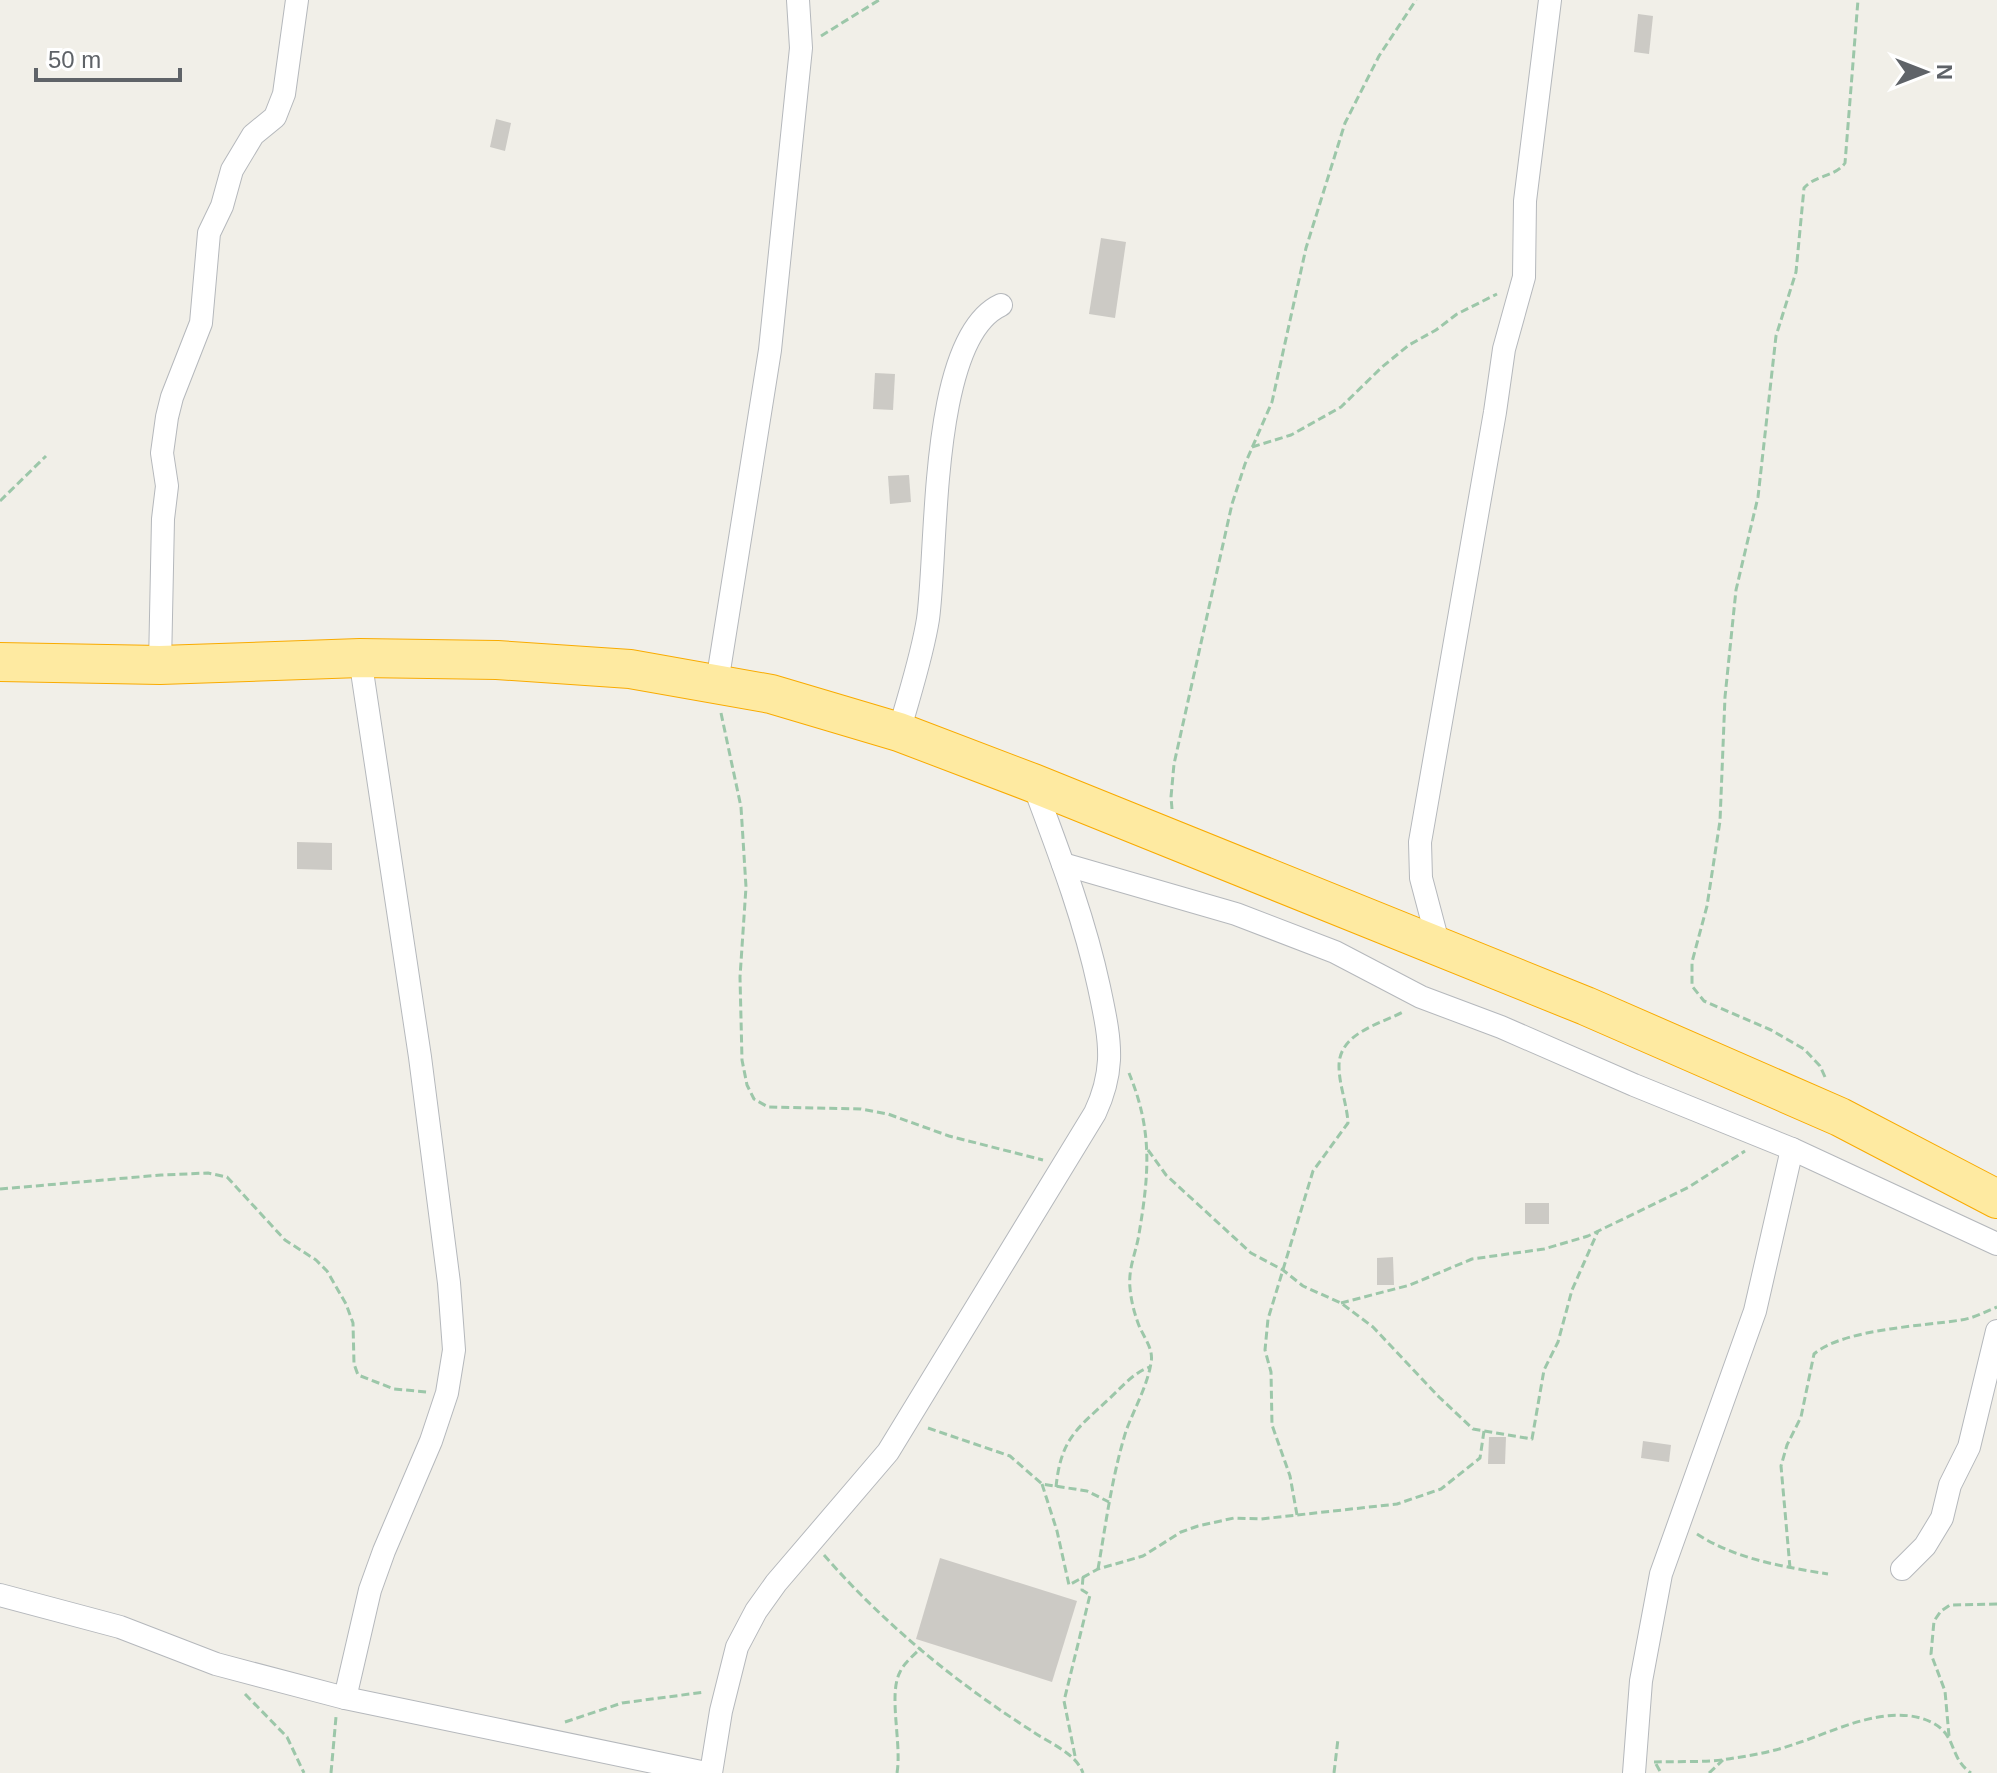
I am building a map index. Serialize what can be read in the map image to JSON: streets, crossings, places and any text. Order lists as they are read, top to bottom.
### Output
{
  "scale_bar": "50 m",
  "north": "right"
}
